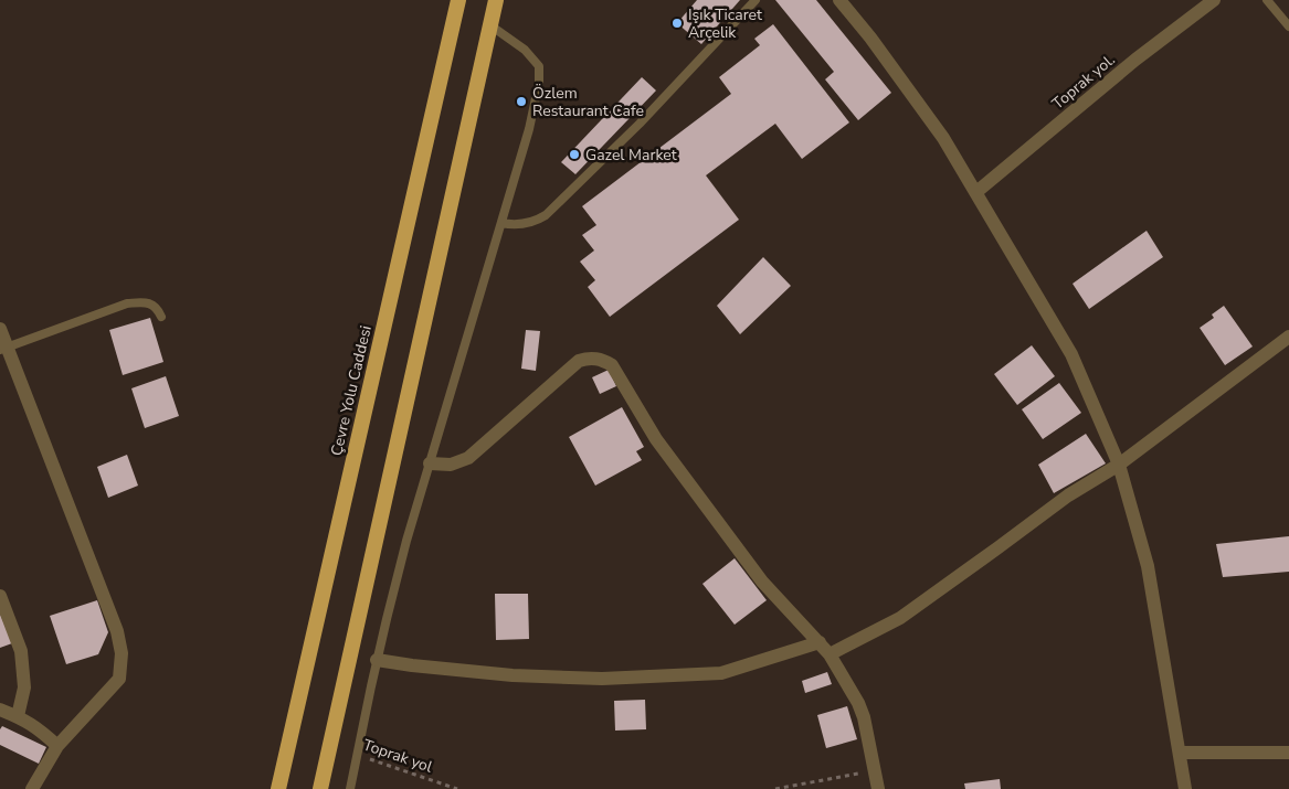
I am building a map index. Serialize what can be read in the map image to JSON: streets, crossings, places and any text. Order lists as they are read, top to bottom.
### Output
{
  "streets": {
    "highway": ["Çevre Yolu Caddesi"],
    "street": ["Toprak yol."],
    "path": ["Toprak yol"]
  },
  "places": ["Işık Ticaret Arçelik", "Özlem Restaurant Cafe", "Gazel Market"]
}
